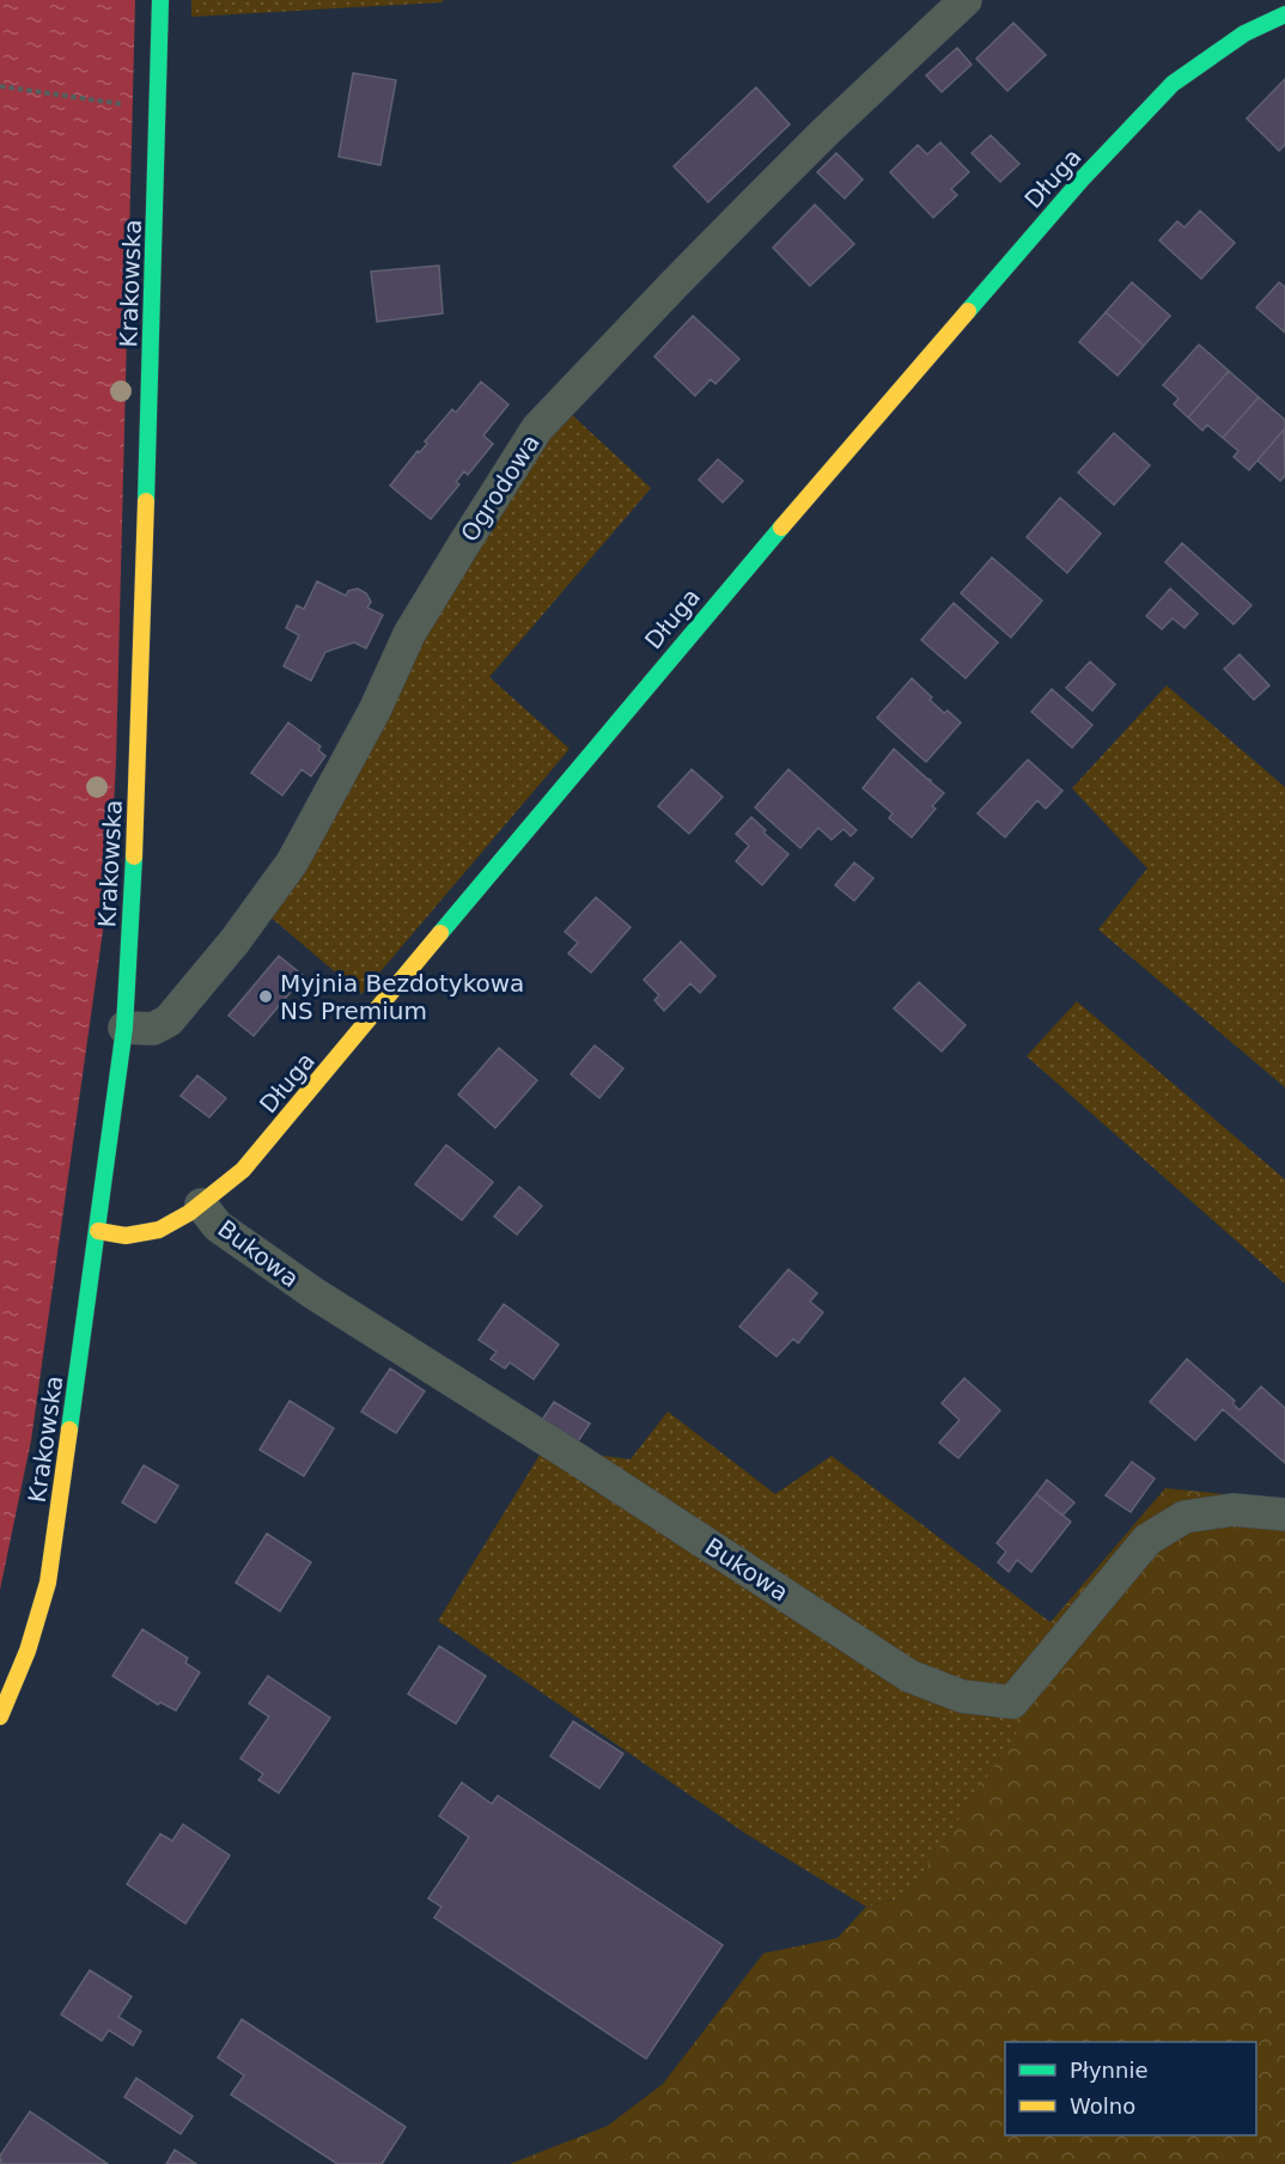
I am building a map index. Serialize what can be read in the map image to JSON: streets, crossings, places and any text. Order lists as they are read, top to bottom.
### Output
{
  "streets": {
    "street": [
      "Długa",
      "Krakowska",
      "Ogrodowa",
      "Bukowa"
    ]
  },
  "crossings": [
    ["Długa", "Krakowska"],
    ["Długa", "Bukowa"],
    ["Krakowska", "Ogrodowa"]
  ],
  "places": ["Myjnia Bezdotykowa NS Premium"],
  "legend": ["Płynnie", "Wolno"]
}
